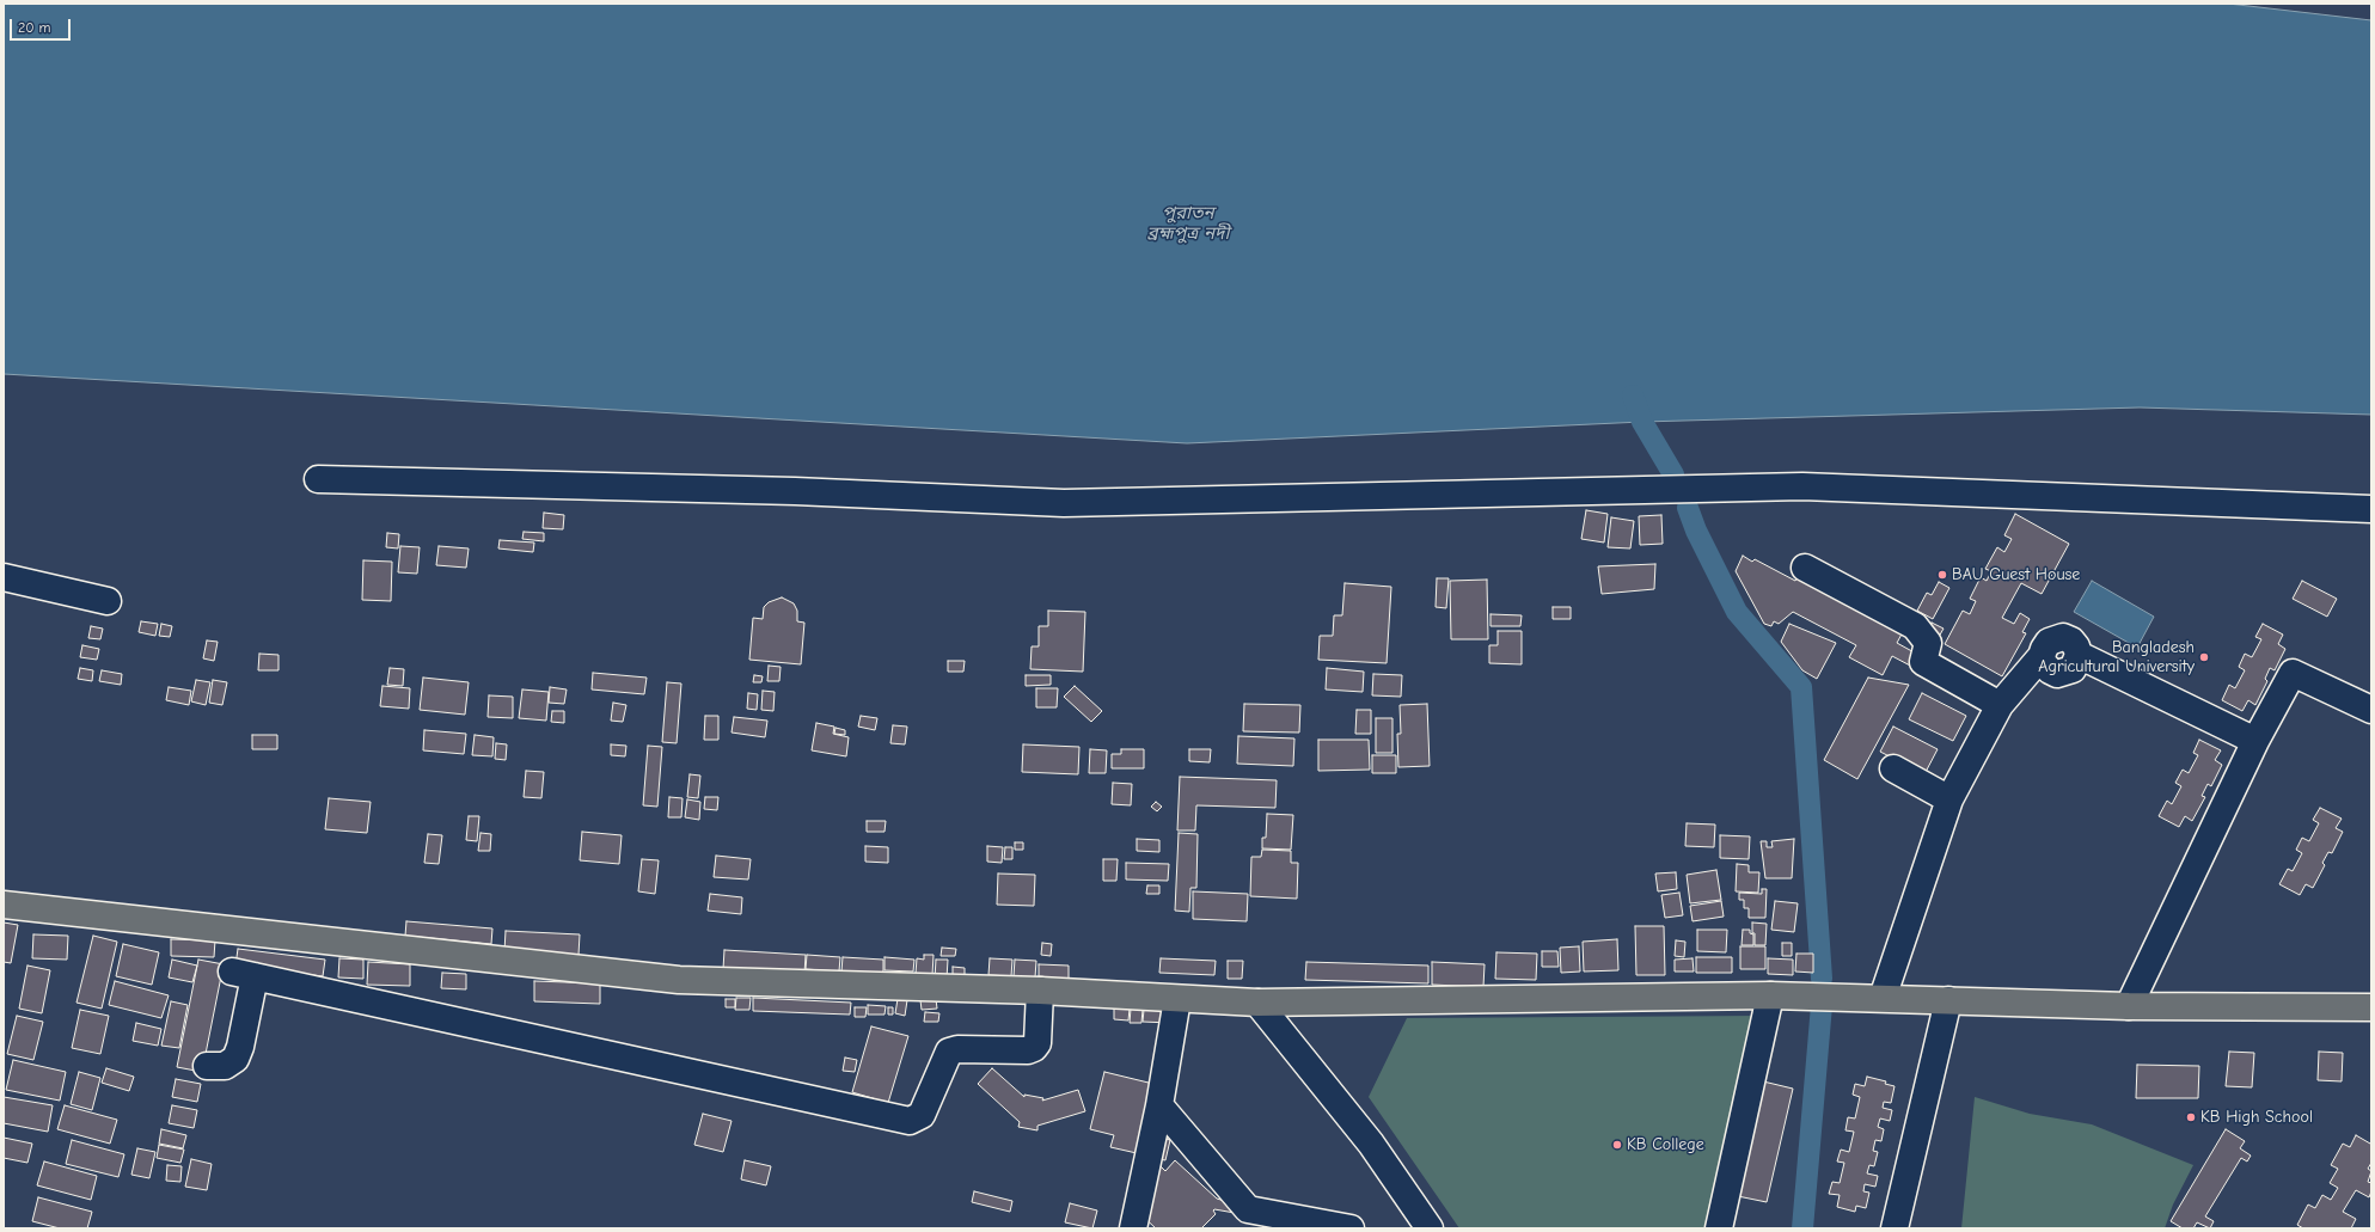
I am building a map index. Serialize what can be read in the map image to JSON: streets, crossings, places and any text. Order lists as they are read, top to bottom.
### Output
{
  "water": ["পুরাতন ব্রহ্মপুত্র নদী"],
  "places": [
    "BAU Guest House",
    "Bangladesh Agricultural University",
    "KB High School",
    "KB College"
  ],
  "scale_bar": "20 m"
}
